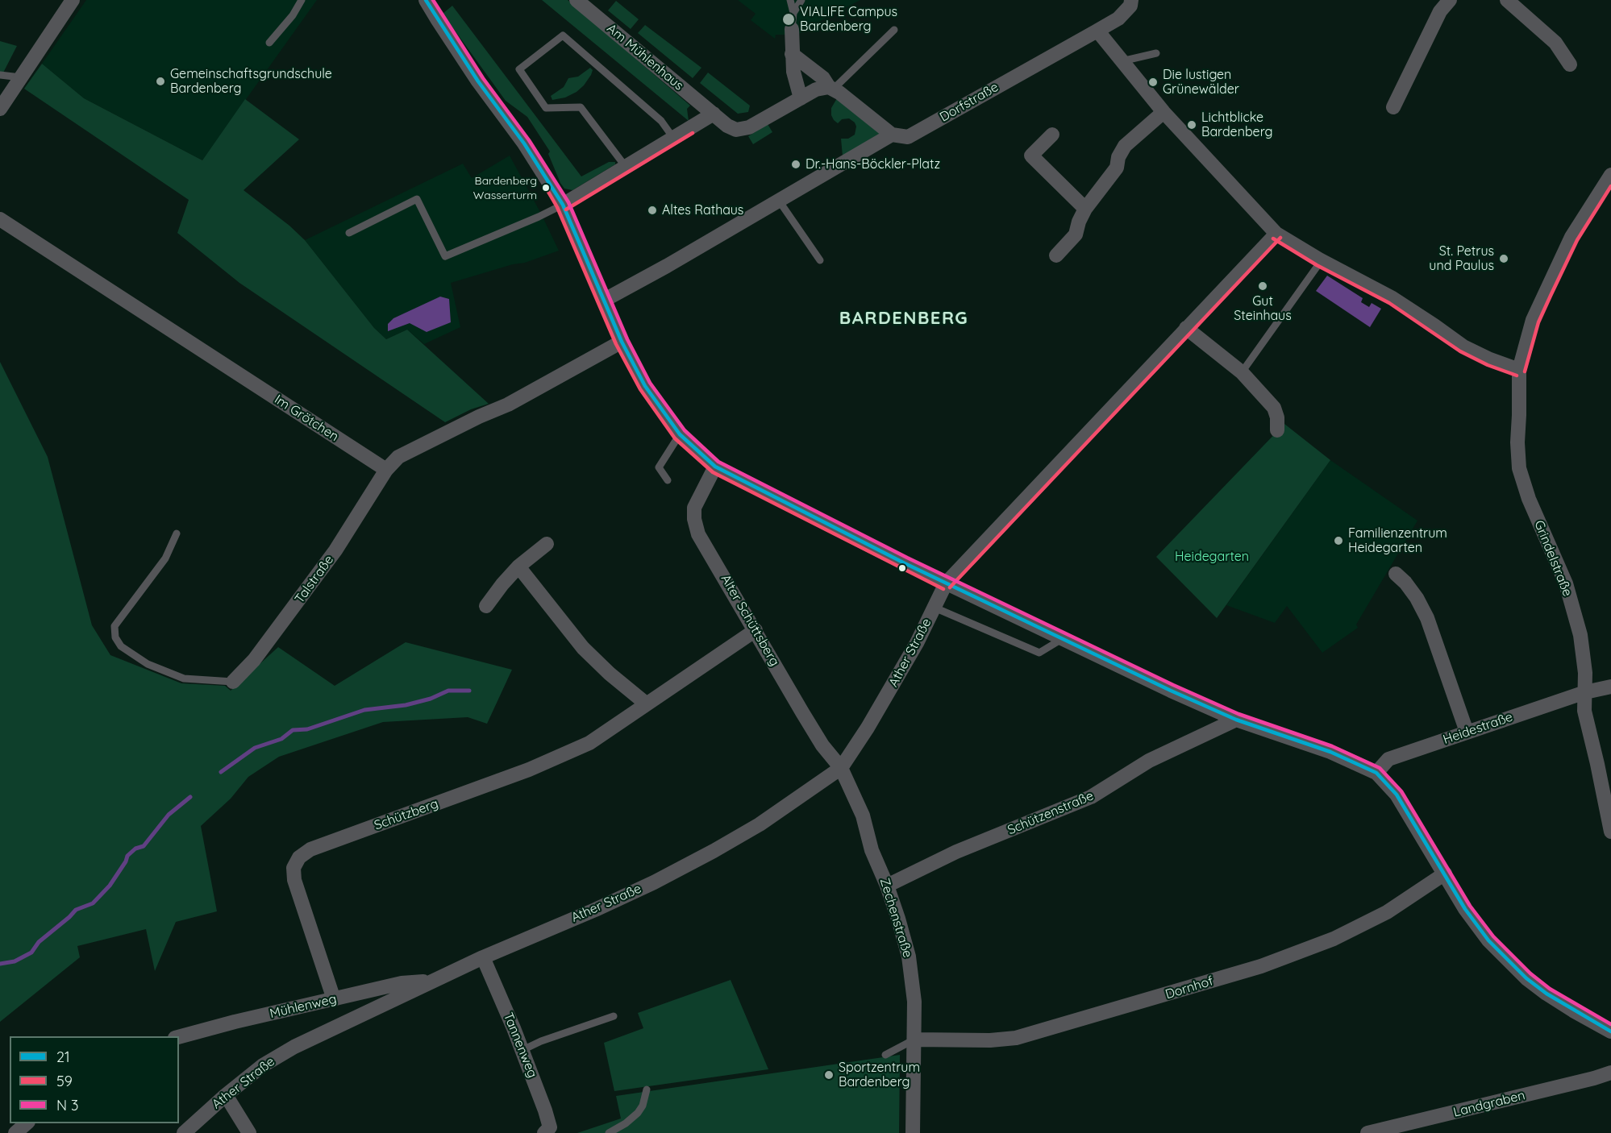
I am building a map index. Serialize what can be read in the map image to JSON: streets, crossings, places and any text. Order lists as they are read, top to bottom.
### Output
{
  "streets": {
    "street": [
      "Am Mühlenhaus",
      "Dorfstraße",
      "Im Grötchen",
      "Grindelstraße",
      "Talstraße",
      "Alter Schüttsberg",
      "Ather Straße",
      "Heidestraße",
      "Schützenstraße",
      "Schützberg",
      "Zechenstraße",
      "Dornhof",
      "Mühlenweg",
      "Tannenweg",
      "Landgraben"
    ]
  },
  "crossings": [
    ["Im Grötchen", "Talstraße"],
    ["Grindelstraße", "Heidestraße"],
    ["Alter Schüttsberg", "Ather Straße"],
    ["Alter Schüttsberg", "Schützberg"],
    ["Alter Schüttsberg", "Zechenstraße"],
    ["Ather Straße", "Zechenstraße"],
    ["Ather Straße", "Mühlenweg"],
    ["Ather Straße", "Tannenweg"],
    ["Schützenstraße", "Zechenstraße"],
    ["Schützberg", "Mühlenweg"],
    ["Zechenstraße", "Dornhof"]
  ],
  "districts": ["BARDENBERG"],
  "parks": ["Heidegarten"],
  "places": [
    "VIALIFE Campus Bardenberg",
    "Gemeinschaftsgrundschule Bardenberg",
    "Die lustigen Grünewälder",
    "Lichtblicke Bardenberg",
    "Dr.-Hans-Böckler-Platz",
    "Bardenberg Wasserturm",
    "Altes Rathaus",
    "St. Petrus und Paulus",
    "Gut Steinhaus",
    "Familienzentrum Heidegarten",
    "Sportzentrum Bardenberg"
  ],
  "lines": ["transit line 21", "transit line 59"],
  "legend": ["21", "59", "N 3"]
}
